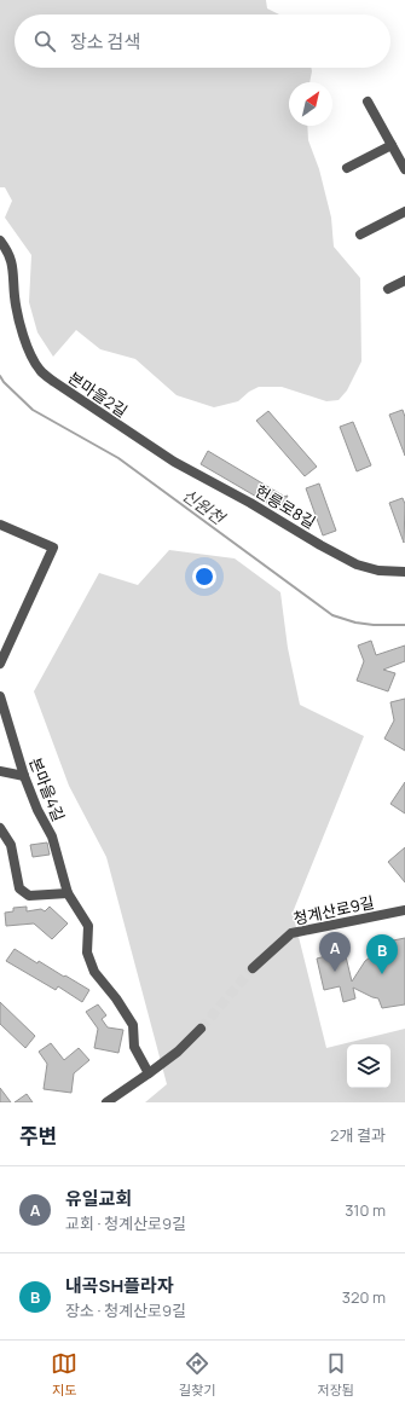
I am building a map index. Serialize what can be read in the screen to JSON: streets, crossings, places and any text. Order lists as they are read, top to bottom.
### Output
{
  "streets": {
    "street": [
      "본마을2길",
      "헌릉로8길",
      "본마을4길",
      "청계산로9길"
    ]
  },
  "crossings": [
    ["본마을2길", "헌릉로8길"]
  ],
  "water": ["신원천"],
  "north": "top right",
  "page": {
    "search": "장소 검색",
    "pins": ["A", "B"],
    "heading": ["주변", "2개 결과"],
    "list": [
      {
        "mark": "A",
        "name": "유일교회",
        "note": "교회 · 청계산로9길",
        "value": "310 m"
      },
      {
        "mark": "B",
        "name": "내곡SH플라자",
        "note": "장소 · 청계산로9길",
        "value": "320 m"
      }
    ],
    "nav": ["지도", "길찾기", "저장됨"]
  }
}
